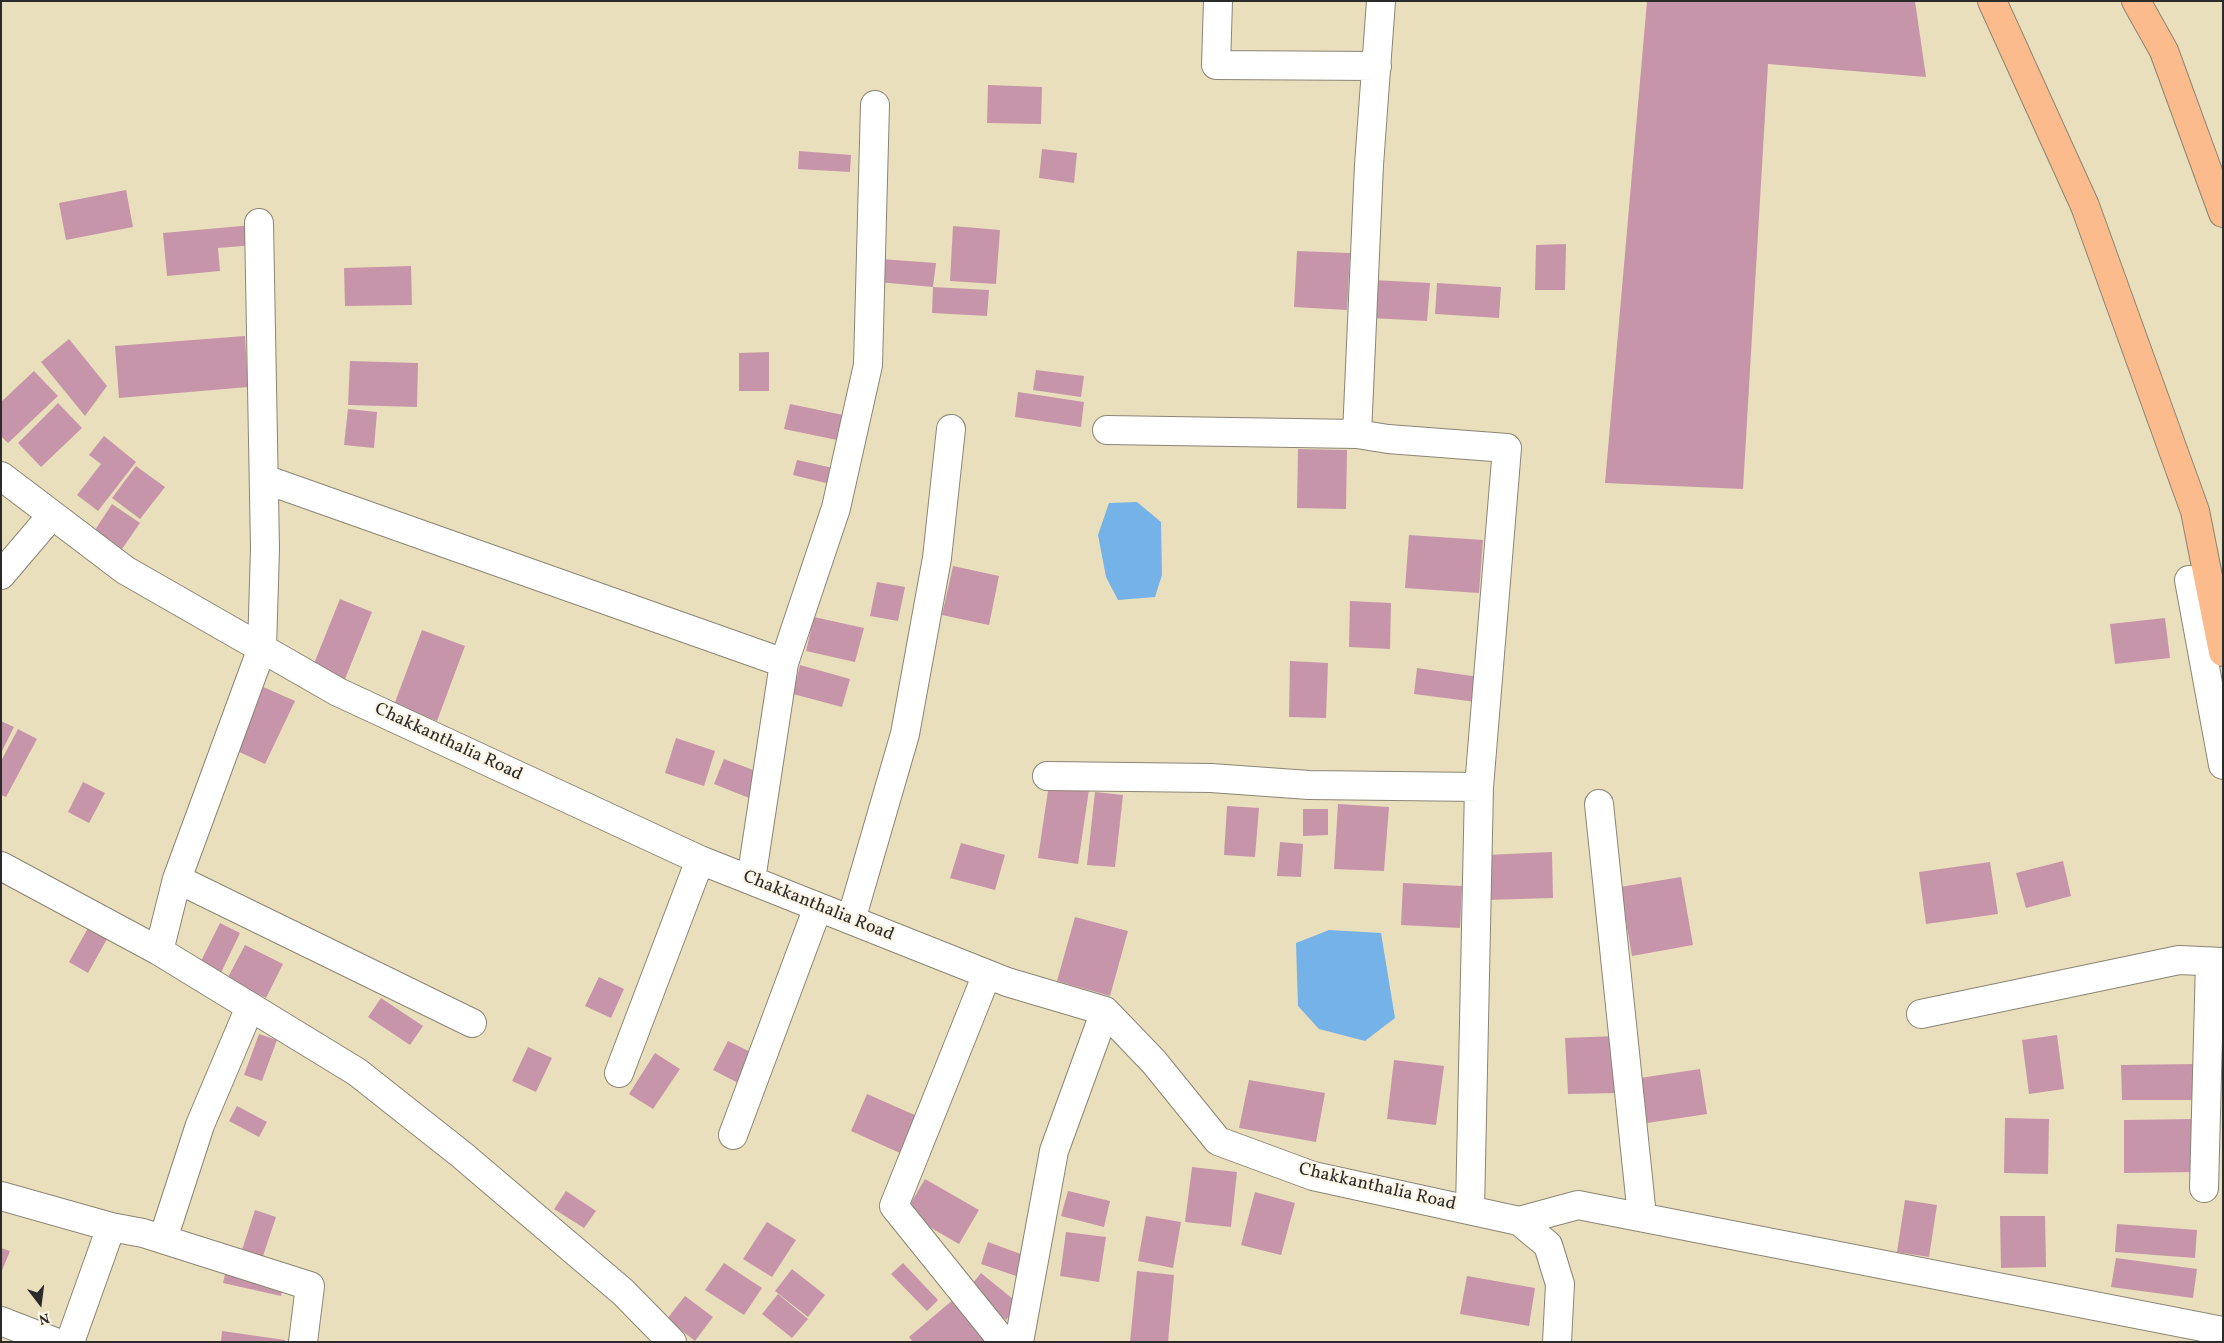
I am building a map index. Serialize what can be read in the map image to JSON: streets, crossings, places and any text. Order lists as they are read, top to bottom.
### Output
{
  "streets": {
    "street": ["Chakkanthalia Road"]
  },
  "north": "bottom"
}
